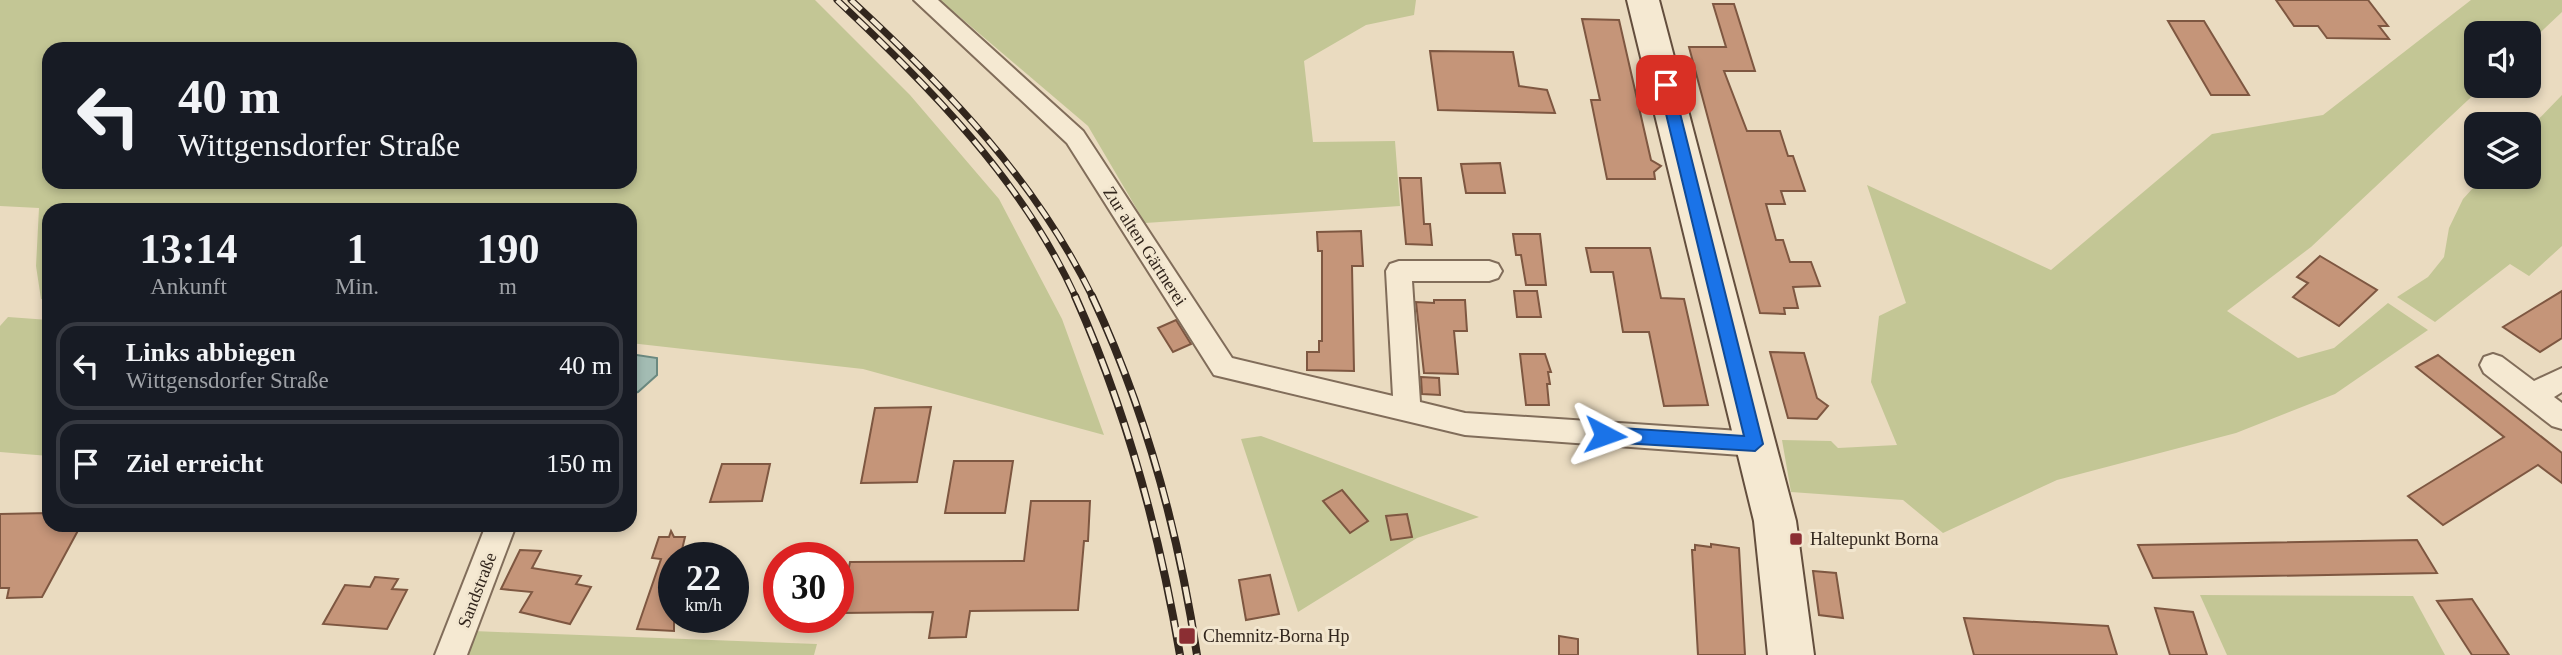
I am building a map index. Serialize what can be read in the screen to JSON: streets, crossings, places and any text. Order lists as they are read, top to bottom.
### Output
{
  "streets": {
    "street": ["Zur alten Gärtnerei", "Sandstraße"]
  },
  "places": {
    "transit": ["Haltepunkt Borna", "Chemnitz-Borna Hp"]
  },
  "page": {
    "turn": ["40 m", "Wittgensdorfer Straße"],
    "eta": [
      "13:14",
      "Ankunft",
      "1",
      "Min.",
      "190",
      "m"
    ],
    "list": [
      {
        "name": "Links abbiegen",
        "note": "Wittgensdorfer Straße",
        "value": "40 m"
      },
      {
        "name": "Ziel erreicht",
        "value": "150 m"
      }
    ],
    "speed": "22 km/h",
    "limit": "30"
  }
}
